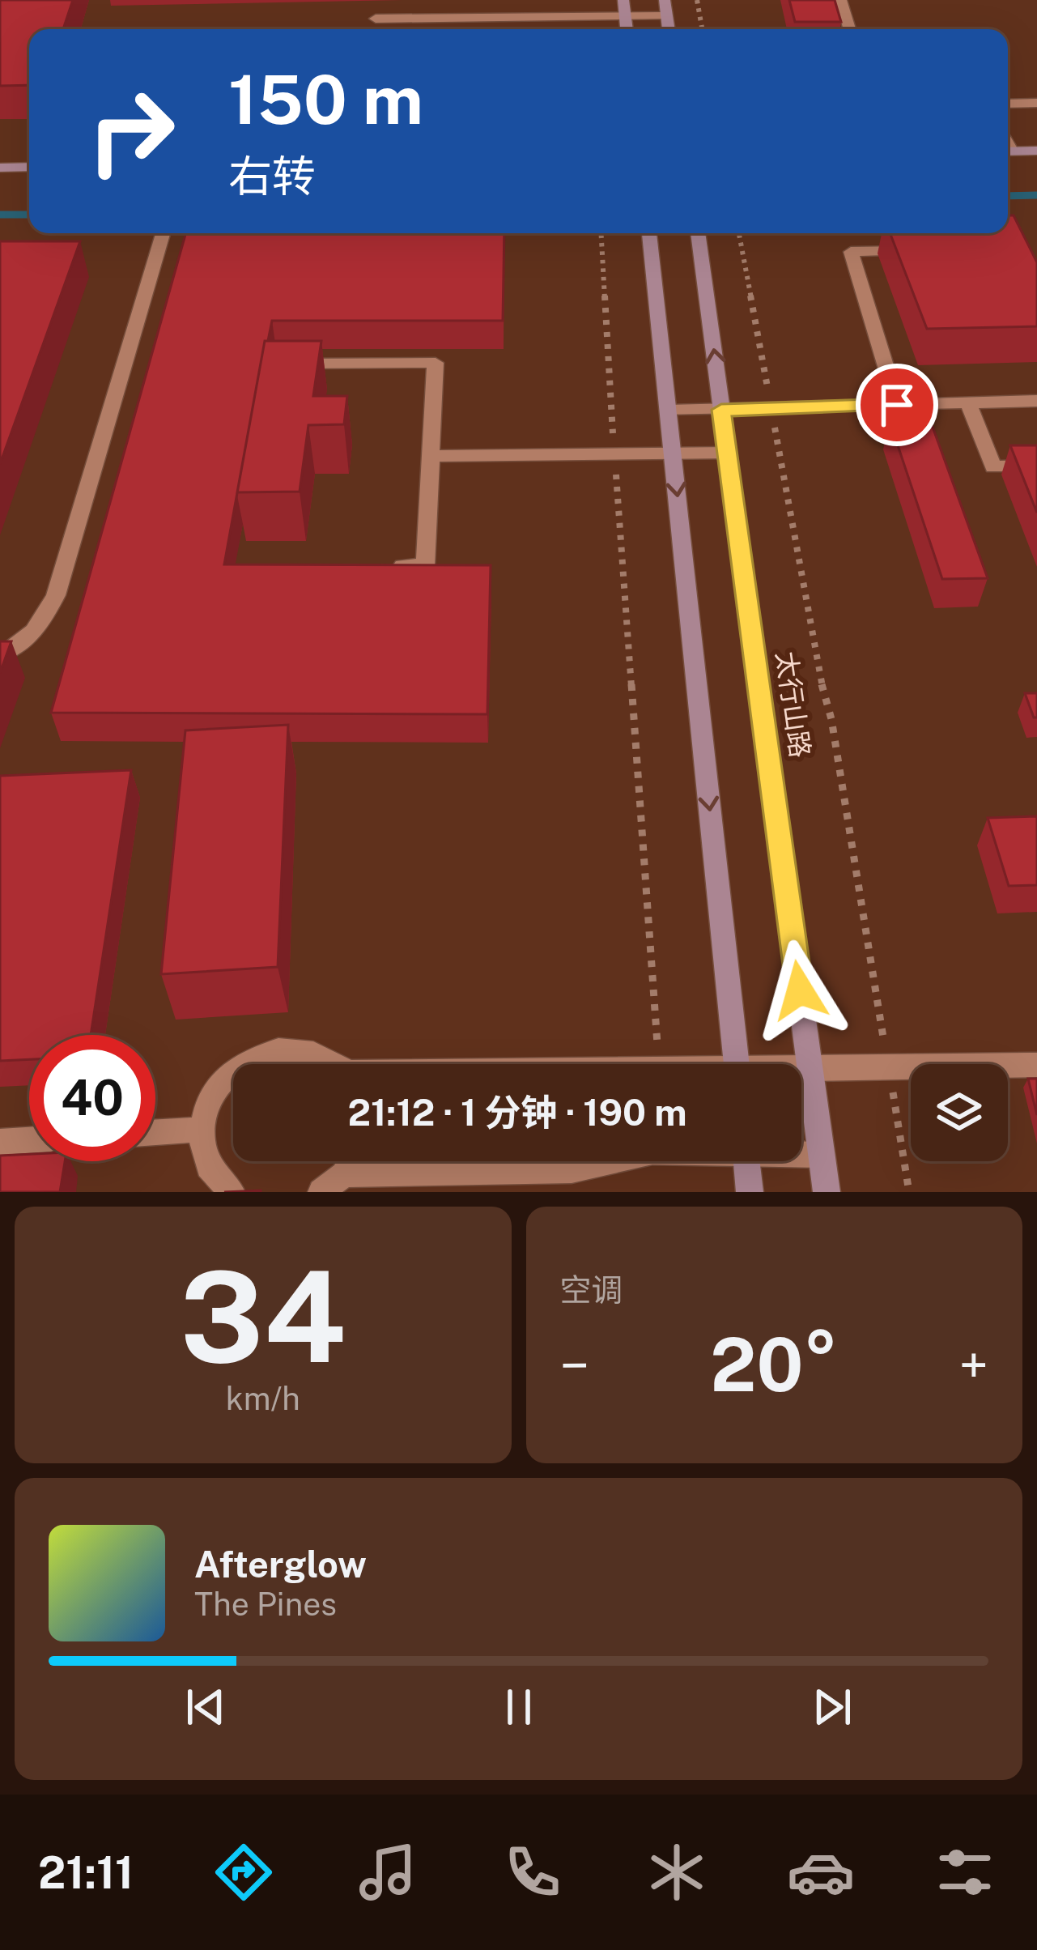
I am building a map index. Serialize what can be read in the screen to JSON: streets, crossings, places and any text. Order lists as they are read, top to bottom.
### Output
{
  "streets": {
    "street": ["太行山路"]
  },
  "page": {
    "turn": ["150 m", "右转"],
    "limit": "40",
    "trip": "21:12 · 1 分钟 · 190 m",
    "tile": [
      ["34", "km/h"],
      "空调"
    ],
    "heat": ["−", "20°", "+"],
    "song": ["Afterglow", "The Pines"],
    "tabs": "21:11"
  }
}
